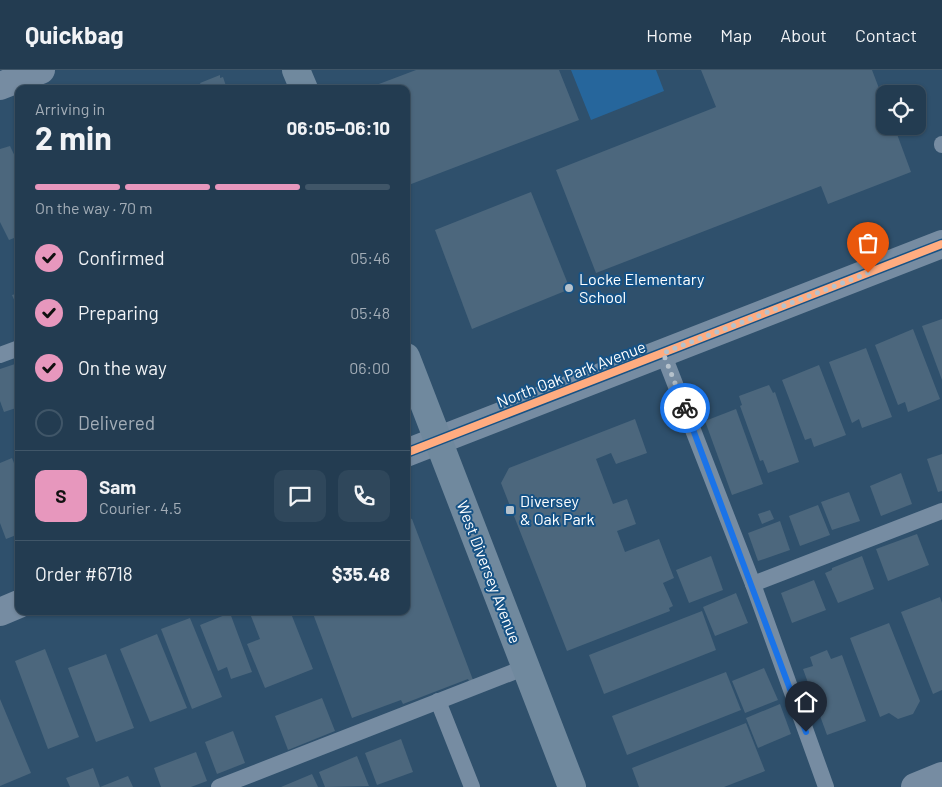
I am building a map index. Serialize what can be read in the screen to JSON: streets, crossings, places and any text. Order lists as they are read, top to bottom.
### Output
{
  "streets": {
    "main road": ["West Diversey Avenue"],
    "street": ["North Oak Park Avenue"]
  },
  "crossings": [
    ["North Oak Park Avenue", "West Diversey Avenue"]
  ],
  "places": {
    "other": ["Locke Elementary School"],
    "transit": ["Diversey & Oak Park"]
  },
  "page": {
    "header": "Quickbag",
    "nav": [
      "Home",
      "Map",
      "About",
      "Contact"
    ],
    "heading": ["2 min", "Arriving in", "06:05–06:10"],
    "panel": [
      "Sam",
      "Courier · 4.5",
      "Order #6718",
      "$35.48"
    ],
    "bar": "On the way · 70 m",
    "list": [
      ["Confirmed", "05:46"],
      ["Preparing", "05:48"],
      ["On the way", "06:00"],
      "Delivered"
    ],
    "round": "S"
  }
}
